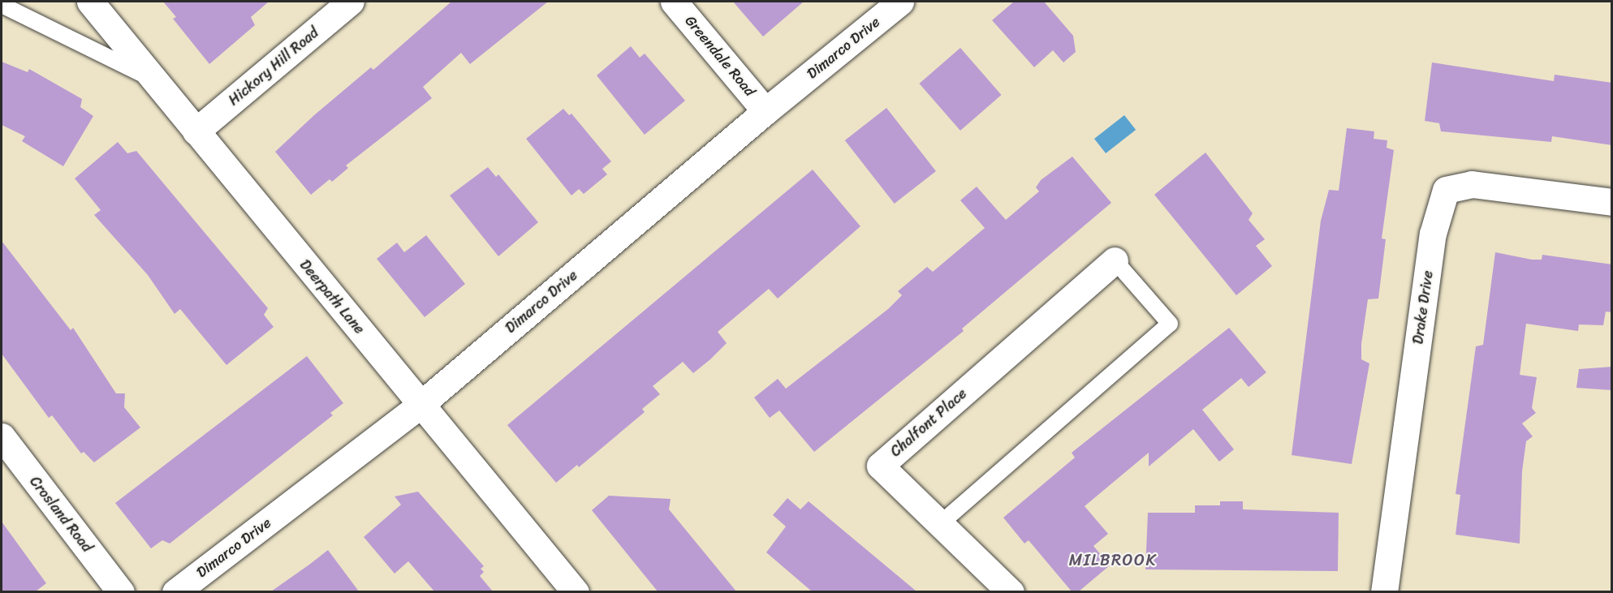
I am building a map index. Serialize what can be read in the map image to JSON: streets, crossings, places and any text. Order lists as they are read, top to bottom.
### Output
{
  "streets": {
    "street": [
      "Dimarco Drive",
      "Greendale Road",
      "Hickory Hill Road",
      "Deerpath Lane",
      "Drake Drive",
      "Chalfont Place",
      "Crosland Road"
    ]
  },
  "crossings": [
    ["Dimarco Drive", "Greendale Road"],
    ["Dimarco Drive", "Deerpath Lane"],
    ["Hickory Hill Road", "Deerpath Lane"]
  ],
  "districts": ["MILBROOK"]
}
